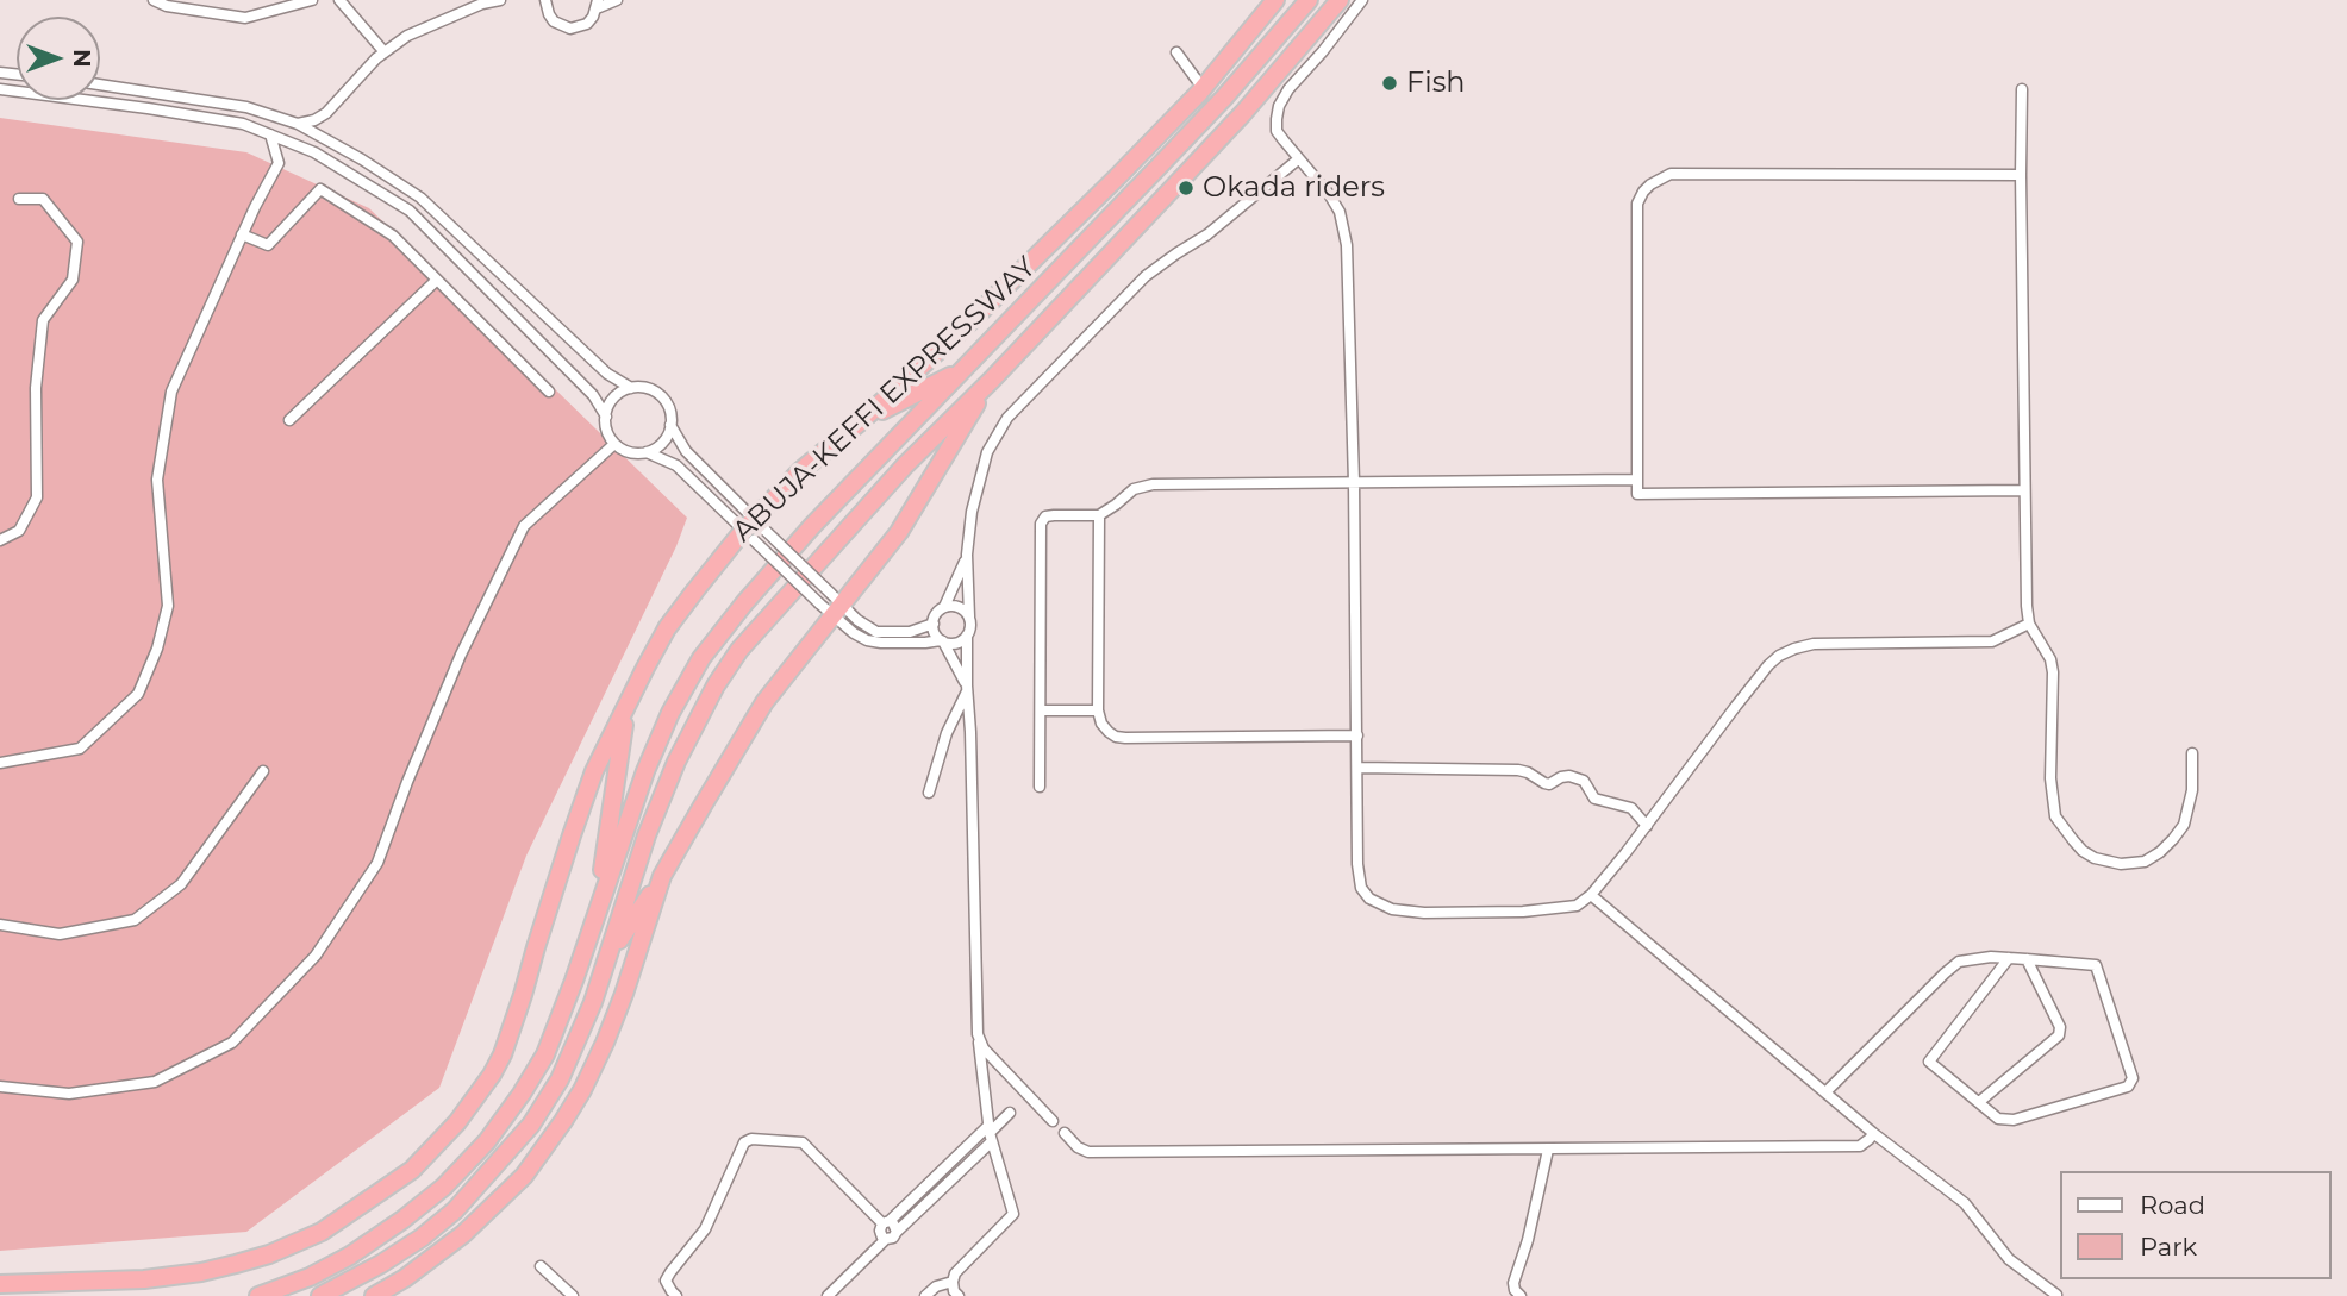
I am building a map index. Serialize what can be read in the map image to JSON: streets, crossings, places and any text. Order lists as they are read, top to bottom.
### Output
{
  "streets": {
    "highway": ["ABUJA-KEFFI EXPRESSWAY"]
  },
  "places": ["Fish", "Okada riders"],
  "legend": ["Road", "Park"],
  "north": "right"
}
